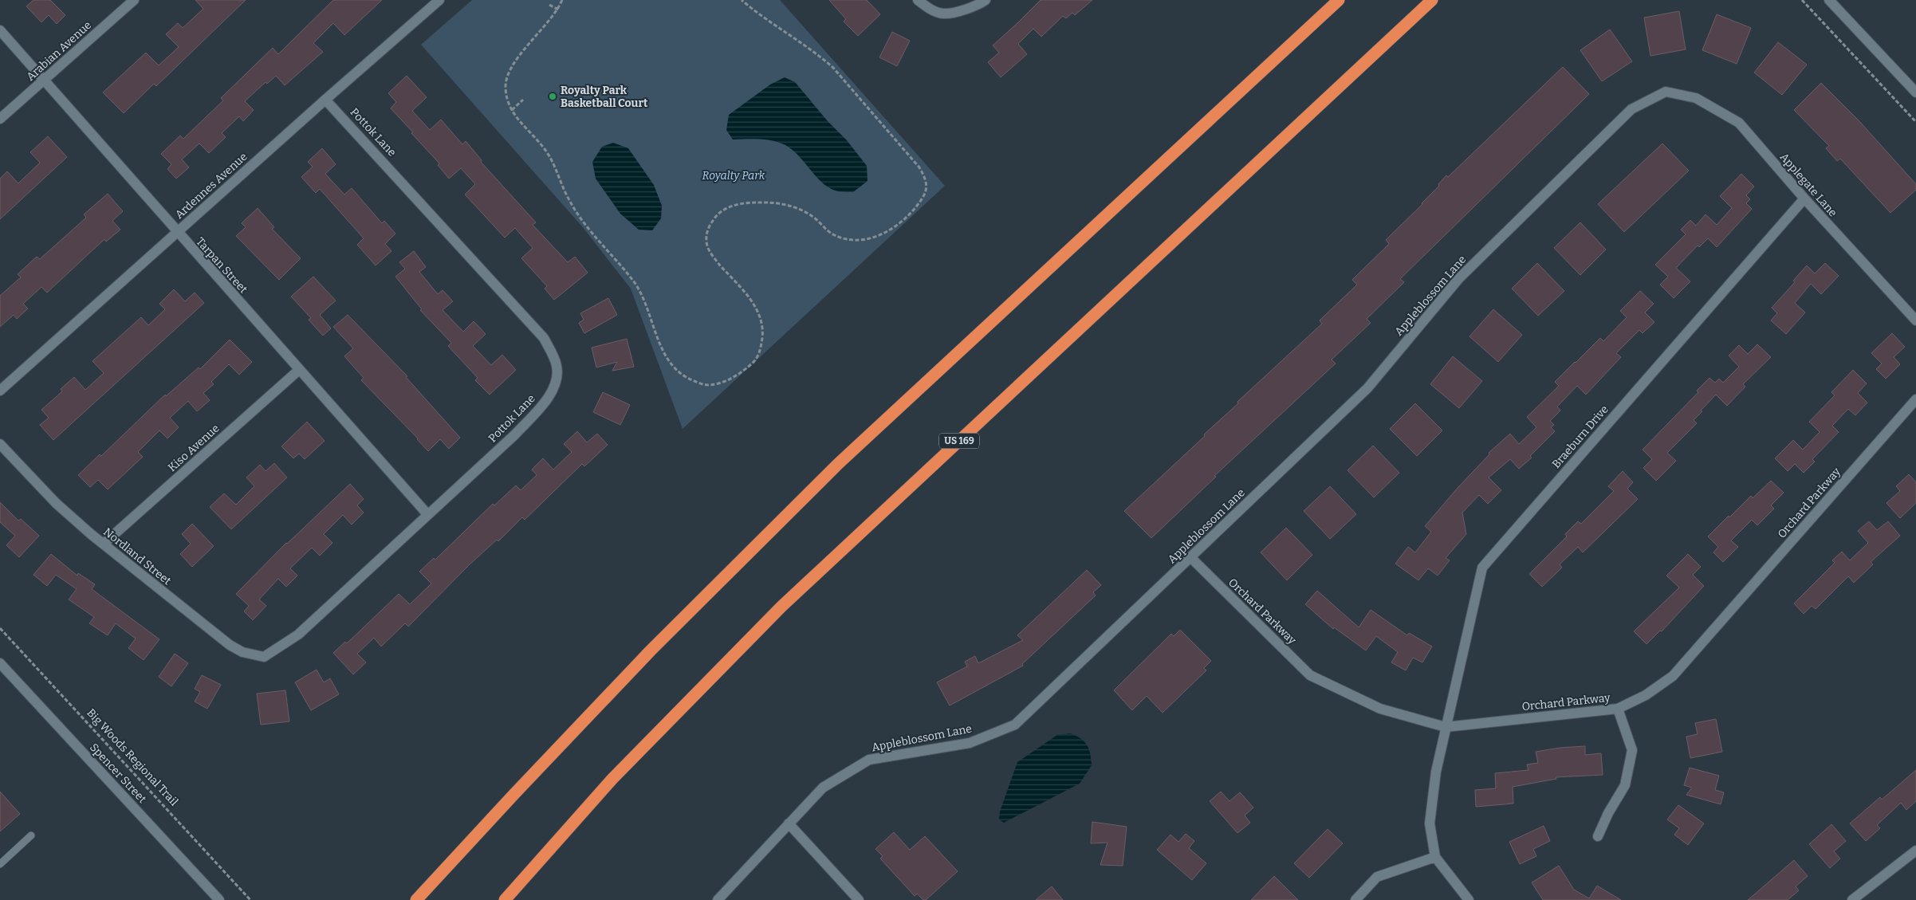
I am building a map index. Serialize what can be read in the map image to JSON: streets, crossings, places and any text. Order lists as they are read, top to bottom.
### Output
{
  "streets": {
    "highway": ["US 169"],
    "street": [
      "Arabian Avenue",
      "Pottok Lane",
      "Applegate Lane",
      "Ardennes Avenue",
      "Tarpan Street",
      "Appleblossom Lane",
      "Braeburn Drive",
      "Kiso Avenue",
      "Orchard Parkway",
      "Nordland Street",
      "Spencer Street"
    ],
    "path": ["Big Woods Regional Trail"]
  },
  "crossings": [
    ["Arabian Avenue", "Tarpan Street"],
    ["Pottok Lane", "Ardennes Avenue"],
    ["Pottok Lane", "Tarpan Street"],
    ["Pottok Lane", "Nordland Street"],
    ["Applegate Lane", "Appleblossom Lane"],
    ["Applegate Lane", "Braeburn Drive"],
    ["Ardennes Avenue", "Tarpan Street"],
    ["Tarpan Street", "Kiso Avenue"],
    ["Appleblossom Lane", "Orchard Parkway"],
    ["Braeburn Drive", "Orchard Parkway"],
    ["Kiso Avenue", "Nordland Street"]
  ],
  "parks": ["Royalty Park"],
  "places": ["Royalty Park Basketball Court"]
}
